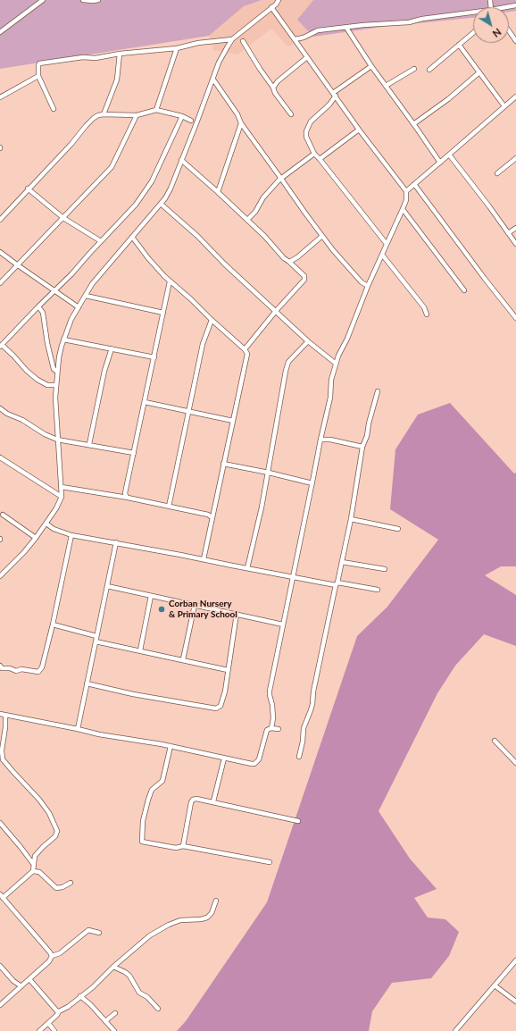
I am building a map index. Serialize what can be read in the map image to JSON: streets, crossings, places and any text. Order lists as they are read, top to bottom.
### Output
{
  "places": ["Corban Nursery & Primary School"],
  "north": "bottom right"
}
